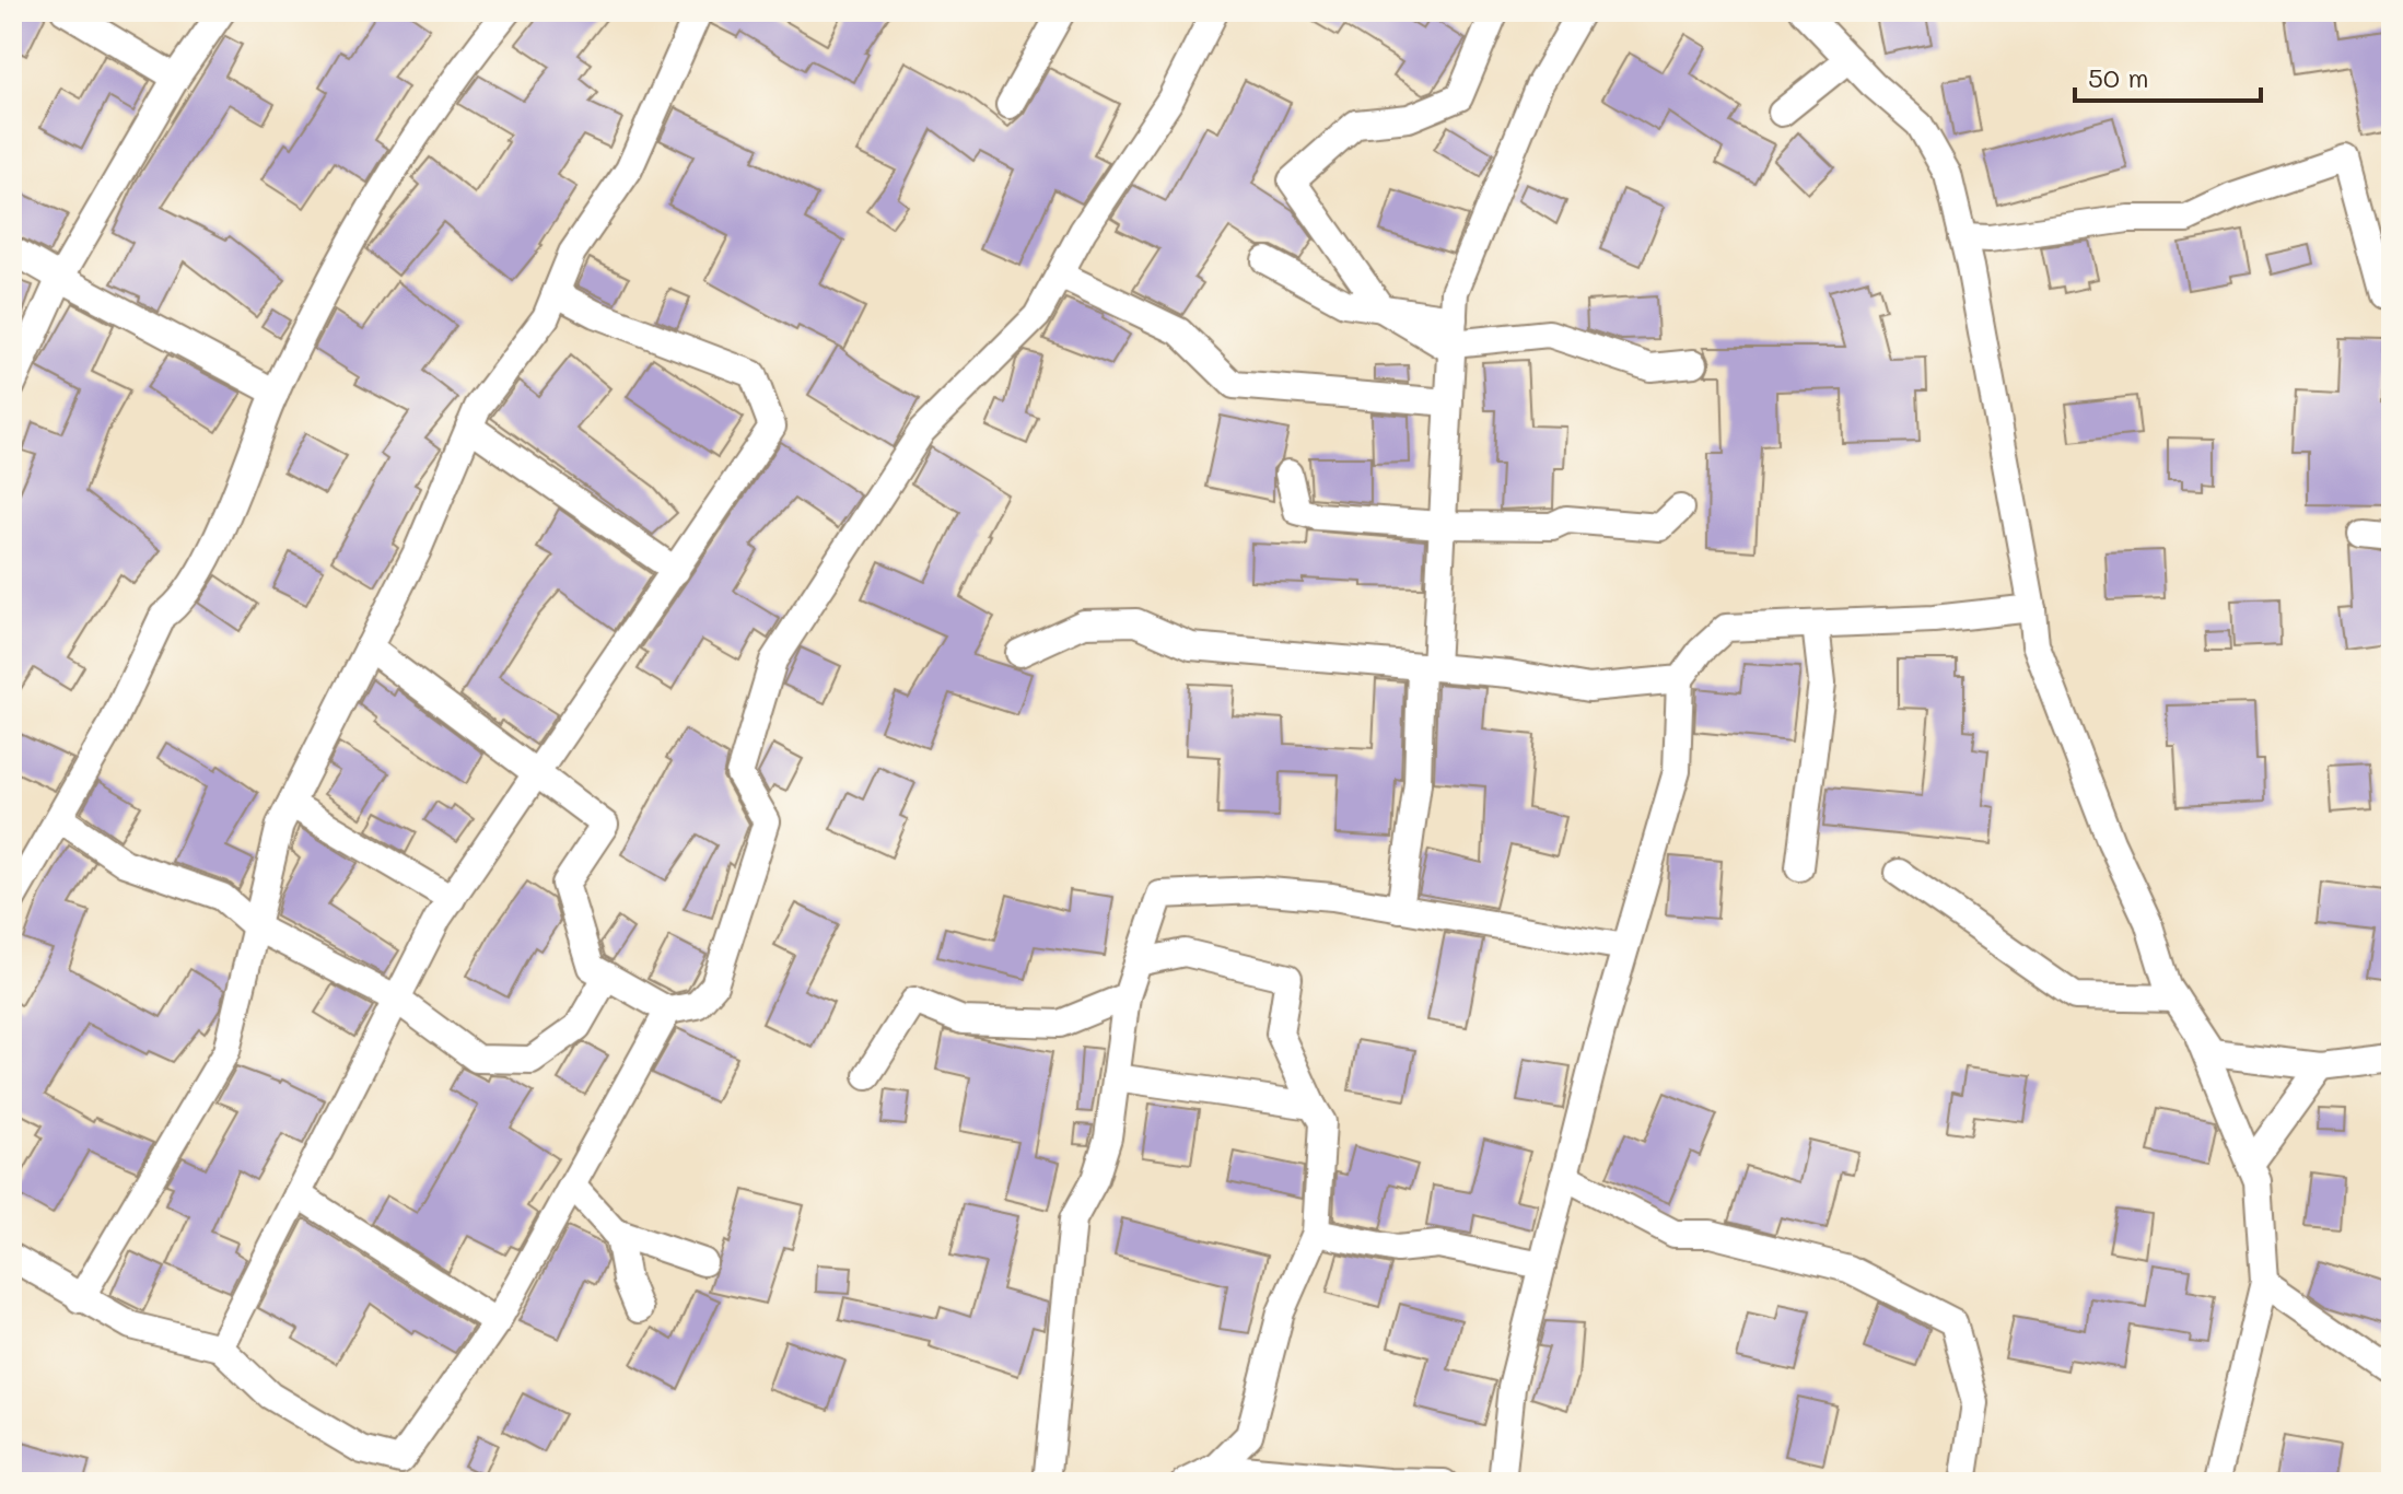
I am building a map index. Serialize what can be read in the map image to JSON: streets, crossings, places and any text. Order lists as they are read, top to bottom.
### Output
{
  "scale_bar": "50 m"
}
